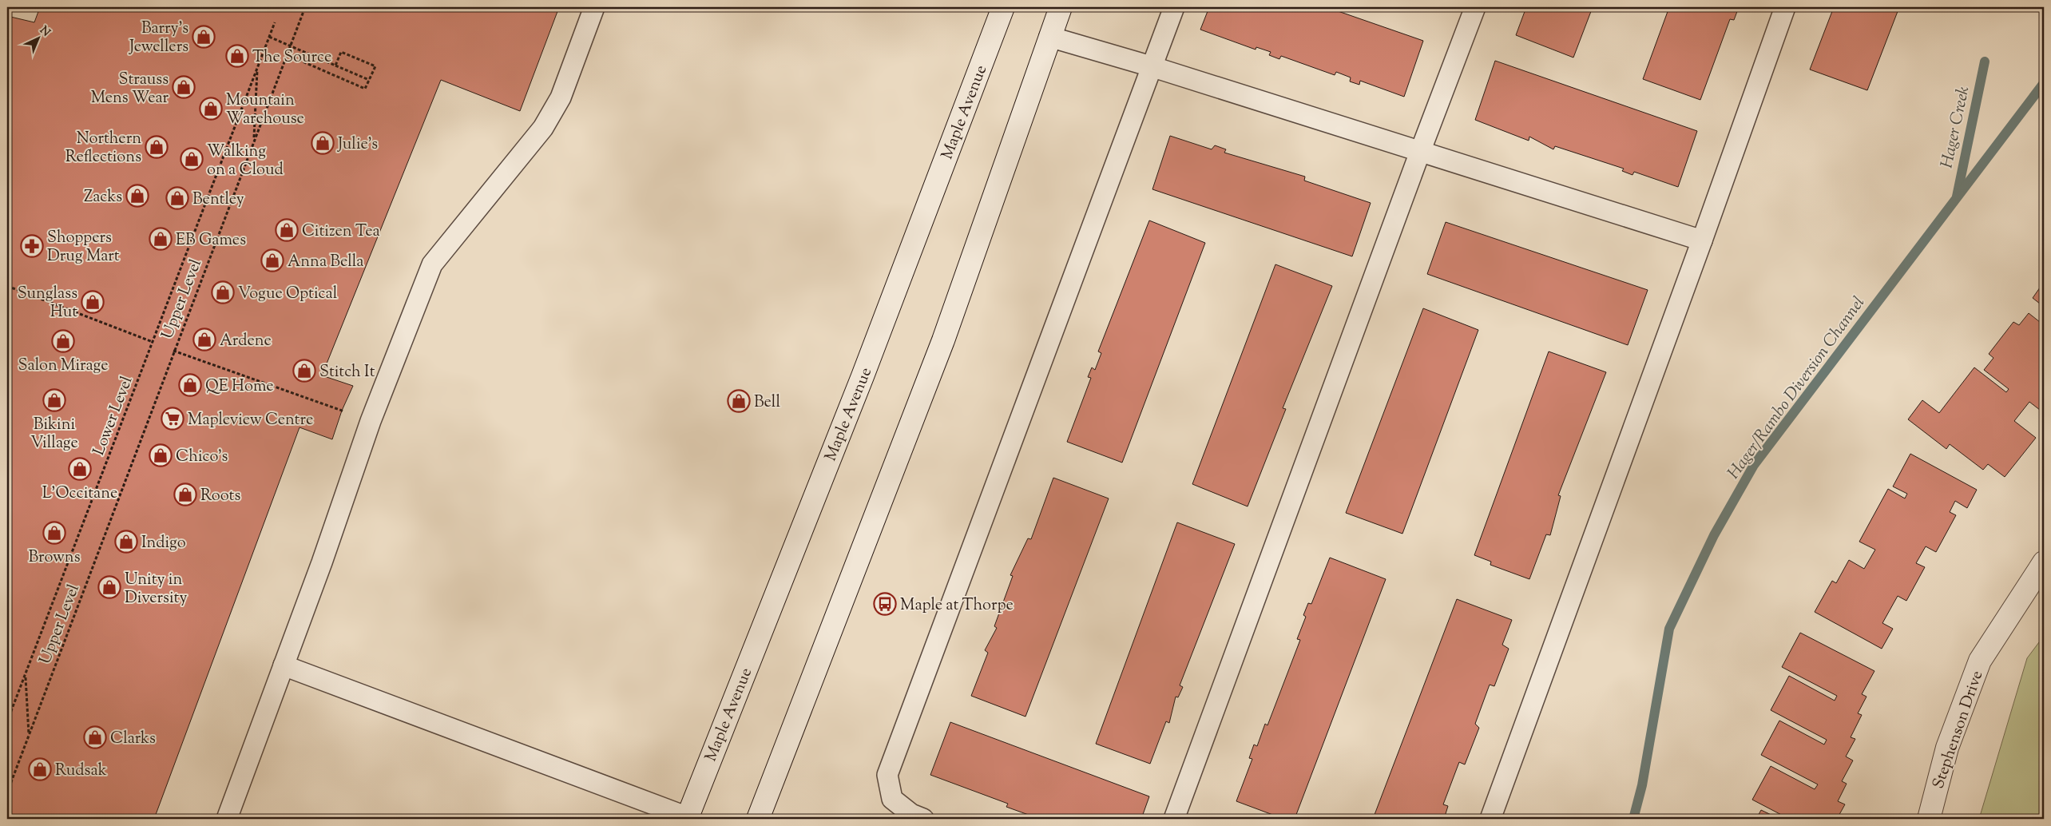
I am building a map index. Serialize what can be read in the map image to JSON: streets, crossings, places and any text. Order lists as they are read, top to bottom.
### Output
{
  "streets": {
    "main road": ["Maple Avenue", "Stephenson Drive"],
    "path": ["Upper Level", "Lower Level"]
  },
  "water": ["Hager Creek", "Hager/Rambo Diversion Channel"],
  "places": {
    "shop": [
      "Barry's Jewellers",
      "The Source",
      "Strauss Mens Wear",
      "Mountain Warehouse",
      "Julie's",
      "Northern Reflections",
      "Walking on a Cloud",
      "Zacks",
      "Bentley",
      "Citizen Tea",
      "EB Games",
      "Anna Bella",
      "Vogue Optical",
      "Sunglass Hut",
      "Ardene",
      "Salon Mirage",
      "Stitch It",
      "QE Home",
      "Bikini Village",
      "Bell",
      "Chico's",
      "L'Occitane",
      "Roots",
      "Browns",
      "Indigo",
      "Unity in Diversity",
      "Clarks",
      "Rudsak"
    ],
    "pharmacy": ["Shoppers Drug Mart"],
    "supermarket": ["Mapleview Centre"],
    "bus stop": ["Maple at Thorpe"]
  },
  "north": "top right"
}
